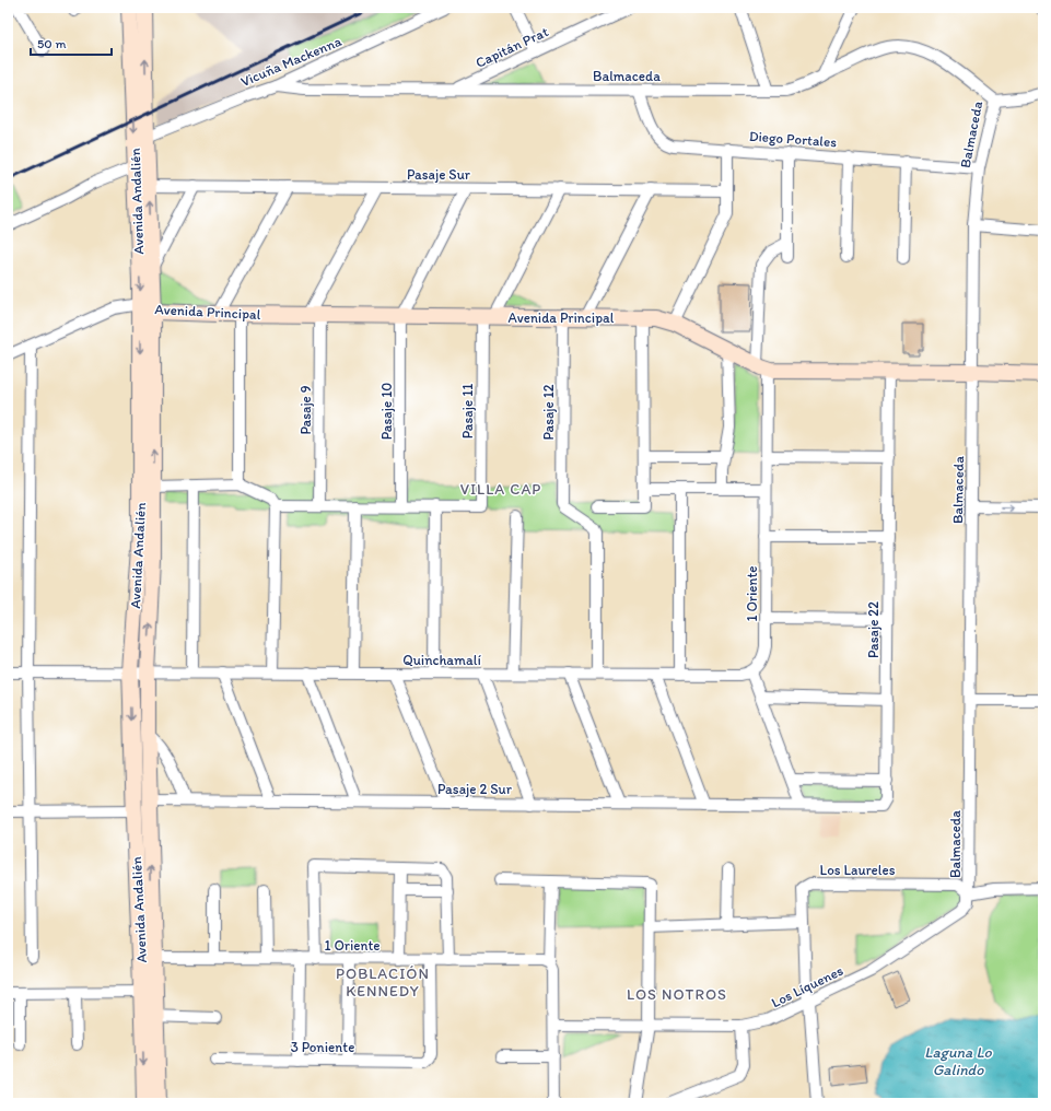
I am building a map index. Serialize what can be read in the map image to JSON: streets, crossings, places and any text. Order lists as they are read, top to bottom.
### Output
{
  "streets": {
    "main road": ["Avenida Andalién", "Avenida Principal"],
    "street": [
      "Capitán Prat",
      "Vicuña Mackenna",
      "Balmaceda",
      "Diego Portales",
      "Pasaje Sur",
      "Pasaje 9",
      "Pasaje 10",
      "Pasaje 11",
      "Pasaje 12",
      "1 Oriente",
      "Pasaje 22",
      "Quinchamalí",
      "Pasaje 2 Sur",
      "Los Laureles",
      "Los Líquenes",
      "3 Poniente"
    ]
  },
  "crossings": [
    ["Capitán Prat", "Balmaceda"],
    ["Vicuña Mackenna", "Balmaceda"],
    ["Vicuña Mackenna", "Avenida Andalién"],
    ["Balmaceda", "Diego Portales"],
    ["Balmaceda", "Avenida Principal"],
    ["Balmaceda", "Los Laureles"],
    ["Balmaceda", "Los Líquenes"],
    ["Pasaje Sur", "Avenida Andalién"],
    ["Avenida Andalién", "Avenida Principal"],
    ["Avenida Andalién", "1 Oriente"],
    ["Avenida Andalién", "Quinchamalí"],
    ["Avenida Andalién", "Pasaje 2 Sur"],
    ["Avenida Principal", "Pasaje 9"],
    ["Avenida Principal", "Pasaje 10"],
    ["Avenida Principal", "Pasaje 11"],
    ["Avenida Principal", "Pasaje 12"],
    ["Avenida Principal", "1 Oriente"],
    ["Avenida Principal", "Pasaje 22"],
    ["Pasaje 12", "Quinchamalí"],
    ["1 Oriente", "Quinchamalí"],
    ["1 Oriente", "3 Poniente"],
    ["Pasaje 22", "Pasaje 2 Sur"],
    ["Los Laureles", "Los Líquenes"]
  ],
  "districts": ["VILLA CAP", "POBLACIÓN KENNEDY", "LOS NOTROS"],
  "water": ["Laguna Lo Galindo"],
  "scale_bar": "50 m"
}
